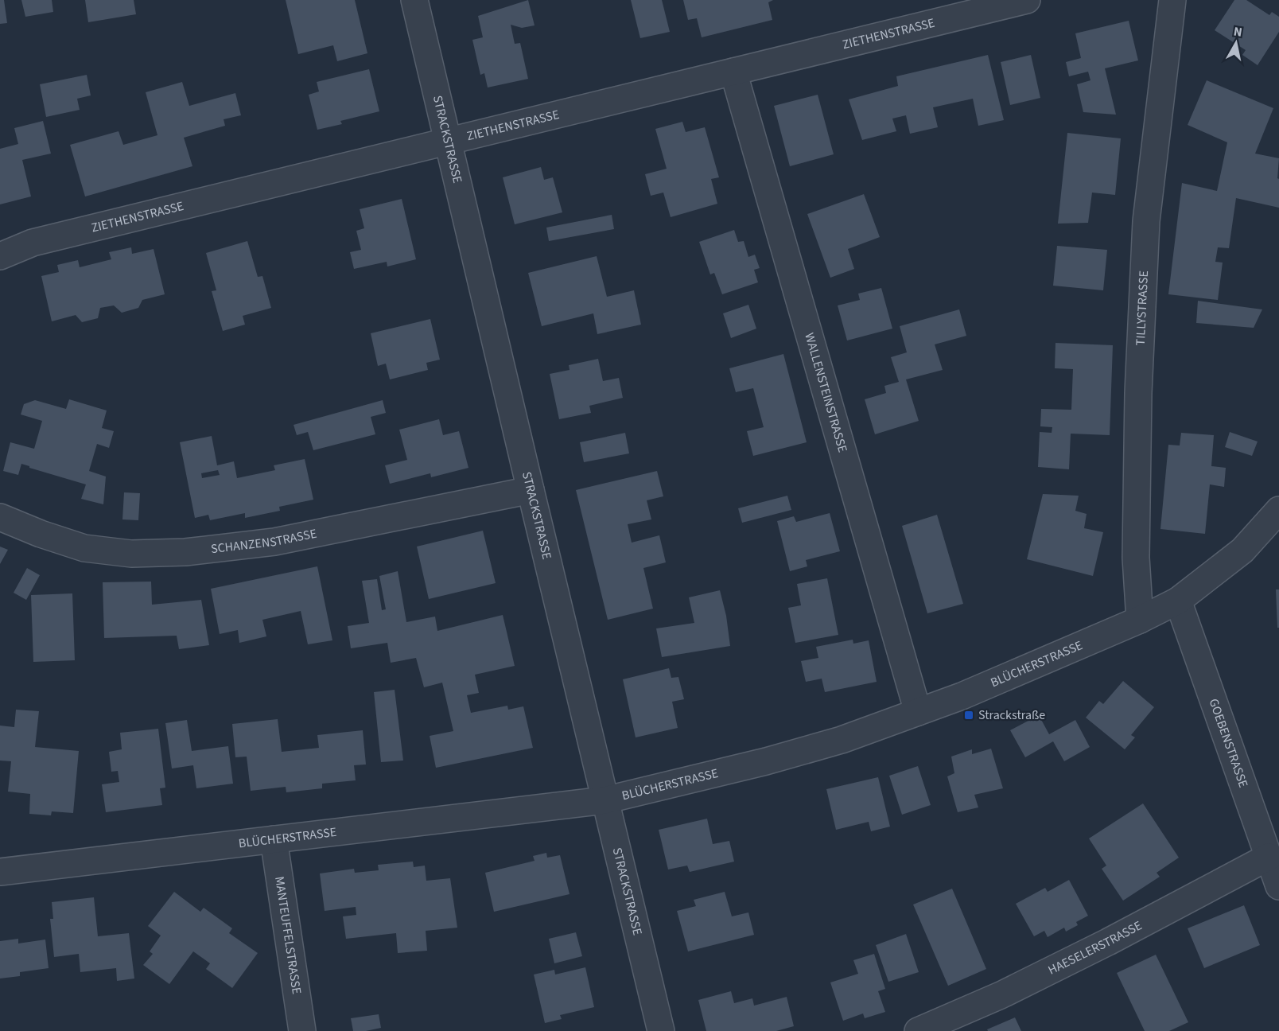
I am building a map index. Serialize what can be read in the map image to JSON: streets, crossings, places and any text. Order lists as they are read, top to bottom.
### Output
{
  "streets": {
    "street": [
      "ZIETHENSTRASSE",
      "STRACKSTRASSE",
      "TILLYSTRASSE",
      "WALLENSTEINSTRASSE",
      "SCHANZENSTRASSE",
      "BLÜCHERSTRASSE",
      "GOEBENSTRASSE",
      "MANTEUFFELSTRASSE",
      "HAESELERSTRASSE"
    ]
  },
  "crossings": [
    ["ZIETHENSTRASSE", "STRACKSTRASSE"],
    ["ZIETHENSTRASSE", "WALLENSTEINSTRASSE"],
    ["STRACKSTRASSE", "SCHANZENSTRASSE"],
    ["STRACKSTRASSE", "BLÜCHERSTRASSE"],
    ["TILLYSTRASSE", "BLÜCHERSTRASSE"],
    ["WALLENSTEINSTRASSE", "BLÜCHERSTRASSE"],
    ["BLÜCHERSTRASSE", "GOEBENSTRASSE"],
    ["BLÜCHERSTRASSE", "MANTEUFFELSTRASSE"],
    ["GOEBENSTRASSE", "HAESELERSTRASSE"]
  ],
  "places": {
    "transit": ["Strackstraße"]
  },
  "north": "top"
}
